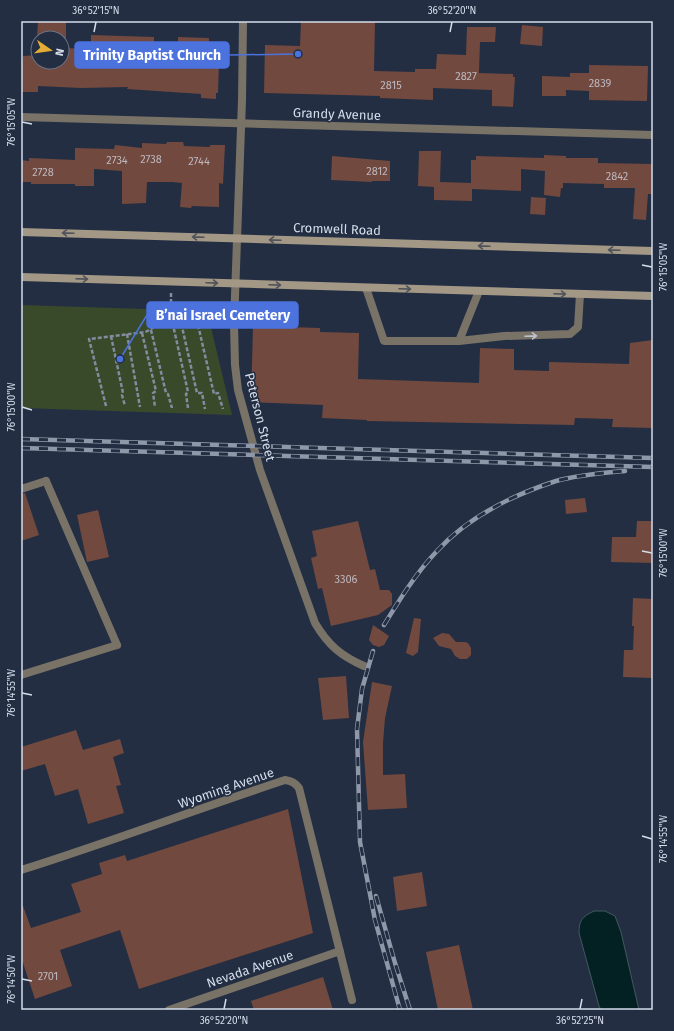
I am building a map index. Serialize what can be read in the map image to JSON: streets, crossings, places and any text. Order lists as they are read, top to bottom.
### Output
{
  "streets": {
    "street": [
      "Grandy Avenue",
      "Cromwell Road",
      "Peterson Street",
      "Wyoming Avenue",
      "Nevada Avenue"
    ]
  },
  "crossings": [
    ["Grandy Avenue", "Peterson Street"],
    ["Cromwell Road", "Peterson Street"],
    ["Wyoming Avenue", "Nevada Avenue"]
  ],
  "places": ["Trinity Baptist Church", "B’nai Israel Cemetery"],
  "house_numbers": [
    "2827",
    "2839",
    "2815",
    "2738",
    "2734",
    "2744",
    "2812",
    "2728",
    "2842",
    "3306",
    "2701"
  ],
  "north": "right",
  "coordinates": [
    "36°52'15\"N",
    "36°52'20\"N",
    "76°15'05\"W",
    "76°15'00\"W",
    "76°14'55\"W",
    "76°14'50\"W",
    "36°52'25\"N"
  ]
}
